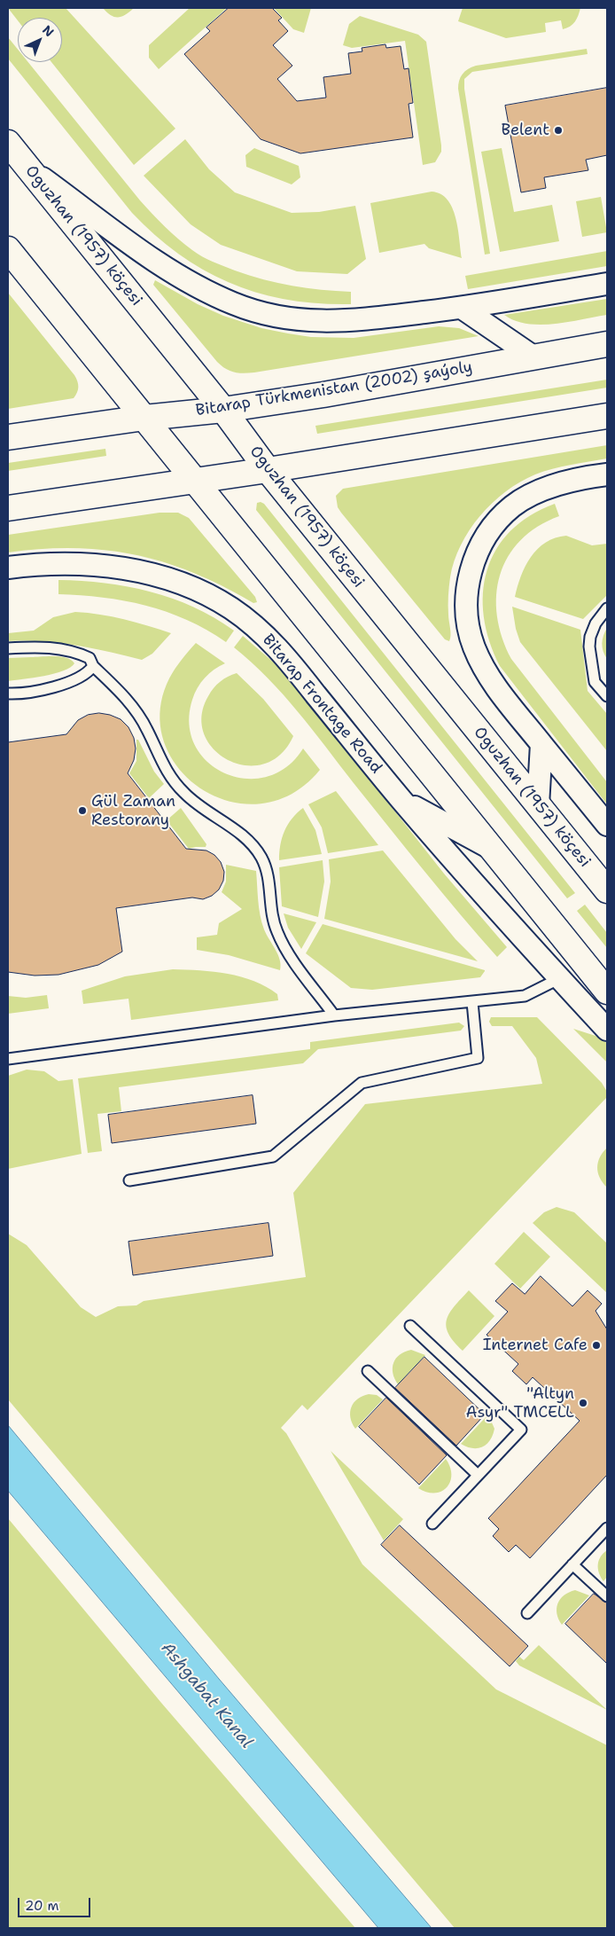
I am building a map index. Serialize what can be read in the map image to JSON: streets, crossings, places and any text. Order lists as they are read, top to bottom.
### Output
{
  "streets": {
    "main road": ["Oguzhan (1957) köçesi", "Bitarap Türkmenistan (2002) şaýoly"],
    "street": ["Bitarap Frontage Road"]
  },
  "crossings": [
    ["Oguzhan (1957) köçesi", "Bitarap Türkmenistan (2002) şaýoly"]
  ],
  "water": ["Ashgabat Kanal"],
  "places": [
    "Belent",
    "Gül Zaman Restorany",
    "Internet Cafe",
    "\"Altyn Asyr\" TMCELL"
  ],
  "scale_bar": "20 m",
  "north": "top right"
}
